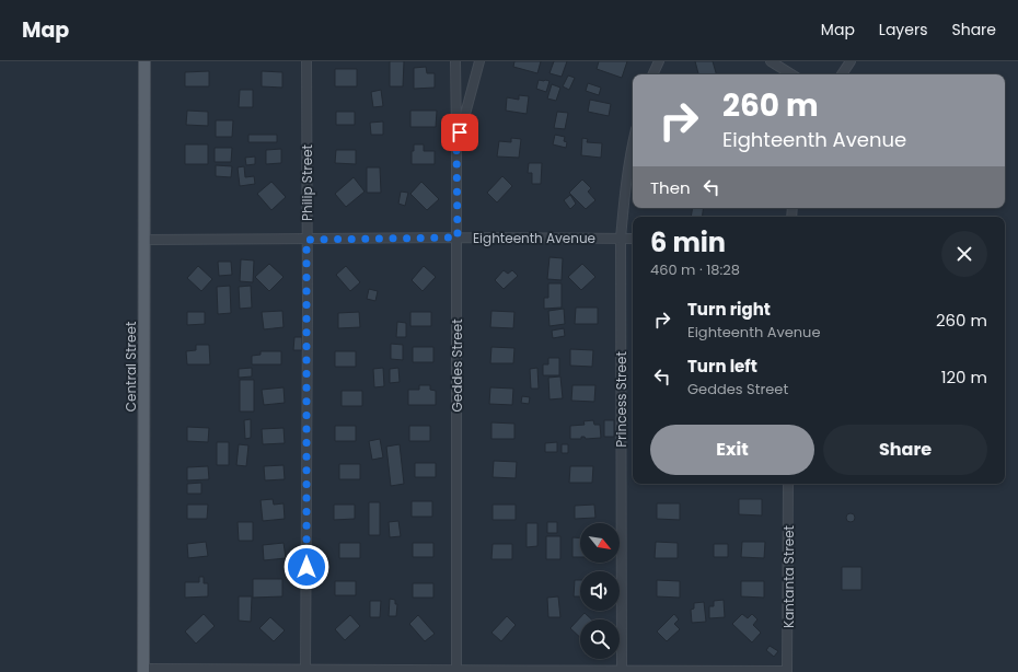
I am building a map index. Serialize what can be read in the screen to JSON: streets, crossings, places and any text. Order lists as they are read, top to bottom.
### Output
{
  "streets": {
    "main road": ["Central Street"],
    "street": [
      "Philip Street",
      "Eighteenth Avenue",
      "Geddes Street",
      "Princess Street",
      "Kantanta Street"
    ]
  },
  "crossings": [
    ["Philip Street", "Eighteenth Avenue"],
    ["Eighteenth Avenue", "Geddes Street"],
    ["Eighteenth Avenue", "Central Street"],
    ["Eighteenth Avenue", "Princess Street"]
  ],
  "north": "bottom right",
  "page": {
    "header": "Map",
    "nav": ["Map", "Layers", "Share"],
    "turn": ["260 m", "Eighteenth Avenue"],
    "then": "Then",
    "heading": ["6 min", "460 m · 18:28"],
    "list": [
      {
        "name": "Turn right",
        "note": "Eighteenth Avenue",
        "value": "260 m"
      },
      {
        "name": "Turn left",
        "note": "Geddes Street",
        "value": "120 m"
      }
    ],
    "buttons": ["Exit", "Share"]
  }
}
